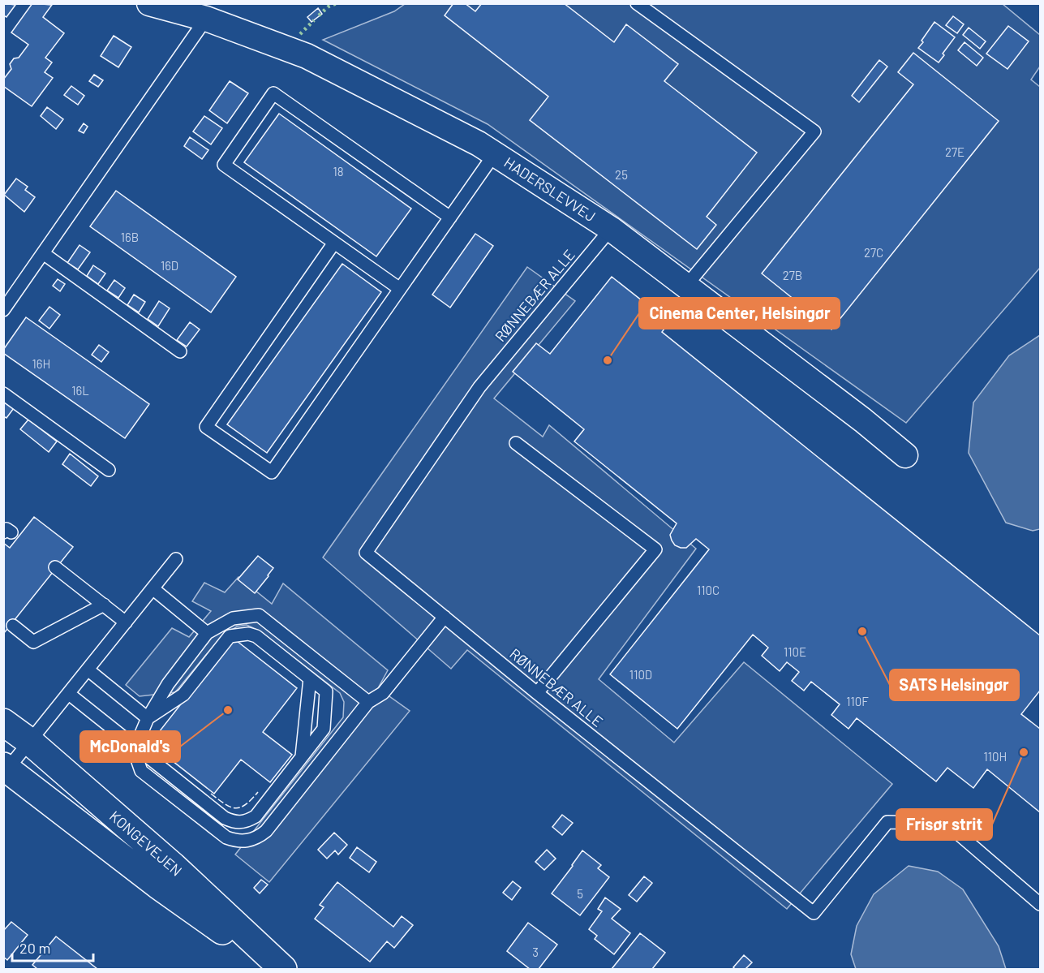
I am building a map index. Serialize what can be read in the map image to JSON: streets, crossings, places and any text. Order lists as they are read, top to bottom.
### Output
{
  "streets": {
    "main road": ["KONGEVEJEN"],
    "street": ["HADERSLEVVEJ"],
    "lane": ["RØNNEBÆR ALLE"]
  },
  "crossings": [
    ["HADERSLEVVEJ", "RØNNEBÆR ALLE"]
  ],
  "places": [
    "Cinema Center, Helsingør",
    "SATS Helsingør",
    "McDonald's",
    "Frisør strit"
  ],
  "house_numbers": [
    "27E",
    "18",
    "25",
    "16B",
    "27C",
    "16D",
    "27B",
    "16H",
    "16L",
    "110C",
    "110E",
    "110D",
    "110F",
    "110H",
    "5",
    "3"
  ],
  "scale_bar": "20 m"
}
